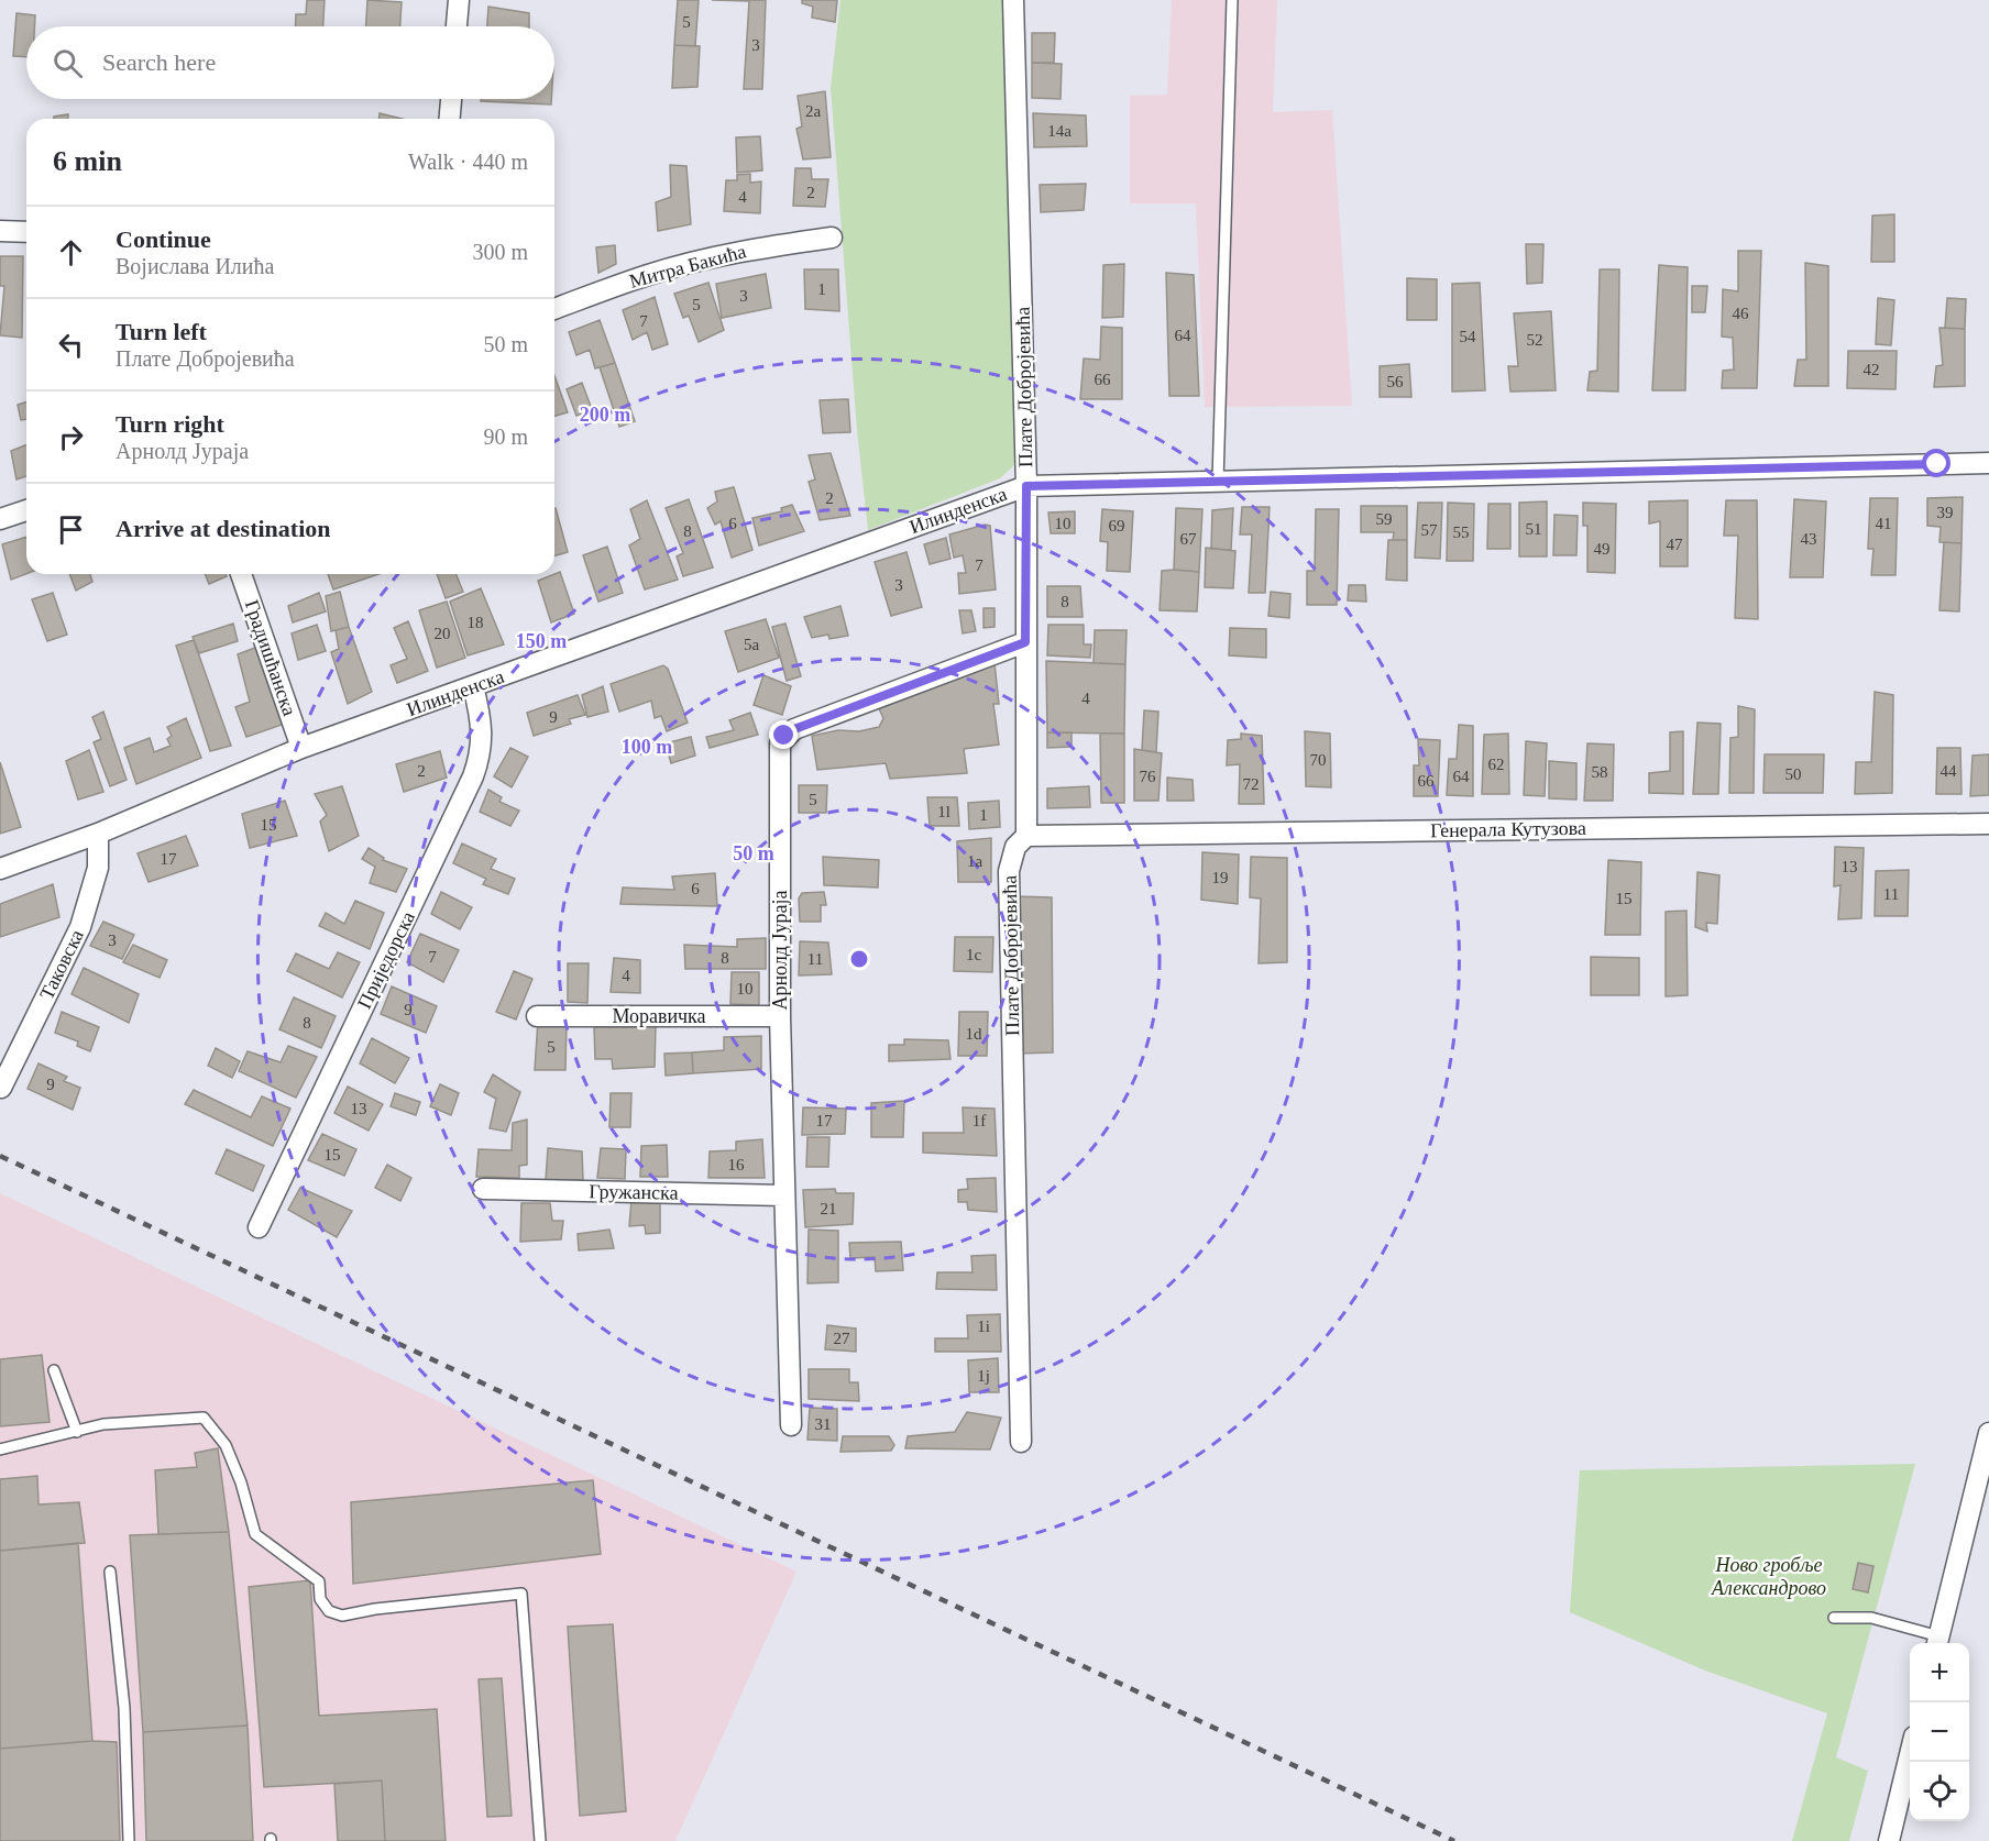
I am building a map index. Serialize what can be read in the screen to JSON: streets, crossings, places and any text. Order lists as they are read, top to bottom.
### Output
{
  "streets": {
    "street": [
      "Митра Бакића",
      "Плате Добројевића",
      "Илинденска",
      "Градишћанска",
      "Генерала Кутузова",
      "Арнолд Јураја",
      "Приједорска",
      "Таковска",
      "Моравичка",
      "Гружанска"
    ]
  },
  "crossings": [
    ["Плате Добројевића", "Илинденска"],
    ["Плате Добројевића", "Генерала Кутузова"],
    ["Плате Добројевића", "Арнолд Јураја"],
    ["Илинденска", "Градишћанска"],
    ["Илинденска", "Приједорска"],
    ["Илинденска", "Таковска"],
    ["Арнолд Јураја", "Моравичка"],
    ["Арнолд Јураја", "Гружанска"]
  ],
  "parks": ["Ново гробље Александрово"],
  "house_numbers": [
    "5",
    "3",
    "2a",
    "14a",
    "2",
    "4",
    "1",
    "3",
    "5",
    "46",
    "7",
    "64",
    "54",
    "52",
    "42",
    "66",
    "56",
    "2",
    "39",
    "59",
    "6",
    "10",
    "41",
    "69",
    "51",
    "57",
    "8",
    "55",
    "67",
    "43",
    "47",
    "49",
    "7",
    "3",
    "8",
    "18",
    "20",
    "5a",
    "4",
    "9",
    "70",
    "62",
    "2",
    "44",
    "58",
    "50",
    "76",
    "64",
    "66",
    "72",
    "5",
    "1l",
    "1",
    "15",
    "17",
    "1a",
    "13",
    "19",
    "6",
    "11",
    "15",
    "3",
    "1c",
    "7",
    "8",
    "11",
    "4",
    "10",
    "9",
    "8",
    "1d",
    "5",
    "9",
    "13",
    "17",
    "1f",
    "15",
    "16",
    "21",
    "1i",
    "27",
    "1j",
    "31"
  ],
  "page": {
    "search": "Search here",
    "heading": ["6 min", "Walk · 440 m"],
    "list": [
      ["Continue", "Војислава Илића", "300 m"],
      ["Turn left", "Плате Добројевића", "50 m"],
      ["Turn right", "Арнолд Јураја", "90 m"],
      "Arrive at destination"
    ],
    "map_buttons": ["+", "−"]
  },
  "rings": [
    "200 m",
    "150 m",
    "100 m",
    "50 m"
  ]
}
